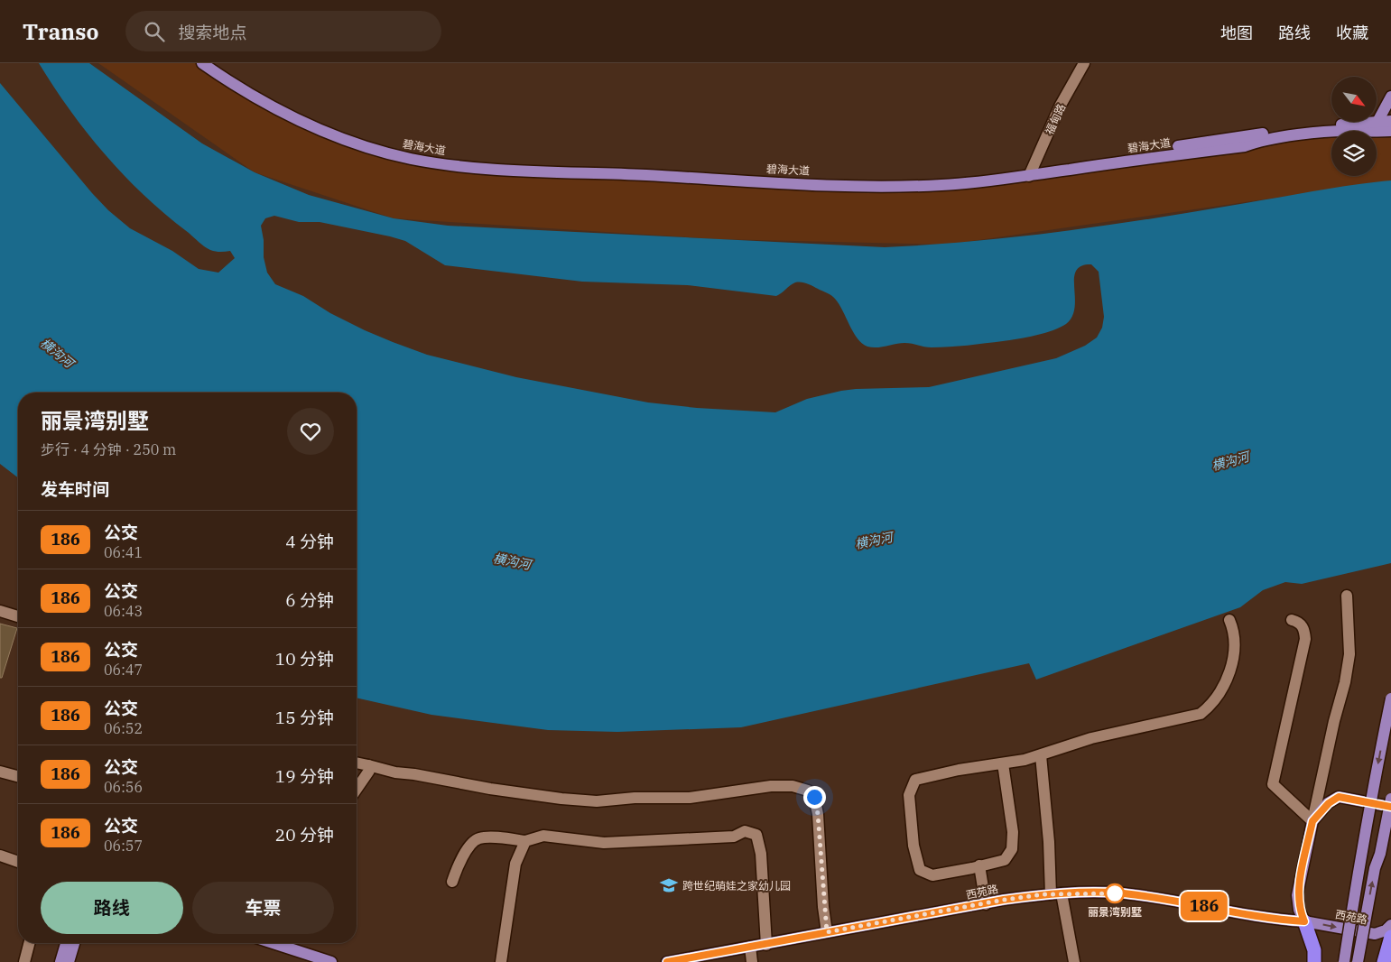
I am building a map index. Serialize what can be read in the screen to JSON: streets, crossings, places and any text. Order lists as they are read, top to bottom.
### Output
{
  "streets": {
    "main road": ["碧海大道", "西苑路"],
    "street": ["福甸路"]
  },
  "crossings": [
    ["福甸路", "碧海大道"]
  ],
  "water": ["横沟河"],
  "places": {
    "school or university": ["跨世纪萌娃之家幼儿园"],
    "other": ["丽景湾别墅"]
  },
  "lines": ["bus line 186"],
  "north": "bottom right",
  "page": {
    "header": "Transo",
    "search": "搜索地点",
    "nav": ["地图", "路线", "收藏"],
    "on_map": "186",
    "heading": [
      ["丽景湾别墅", "步行 · 4 分钟 · 250 m"],
      "发车时间"
    ],
    "list": [
      {
        "mark": "186",
        "name": "公交",
        "note": "06:41",
        "value": "4 分钟"
      },
      {
        "mark": "186",
        "name": "公交",
        "note": "06:43",
        "value": "6 分钟"
      },
      {
        "mark": "186",
        "name": "公交",
        "note": "06:47",
        "value": "10 分钟"
      },
      {
        "mark": "186",
        "name": "公交",
        "note": "06:52",
        "value": "15 分钟"
      },
      {
        "mark": "186",
        "name": "公交",
        "note": "06:56",
        "value": "19 分钟"
      },
      {
        "mark": "186",
        "name": "公交",
        "note": "06:57",
        "value": "20 分钟"
      }
    ],
    "buttons": ["路线", "车票"]
  }
}
